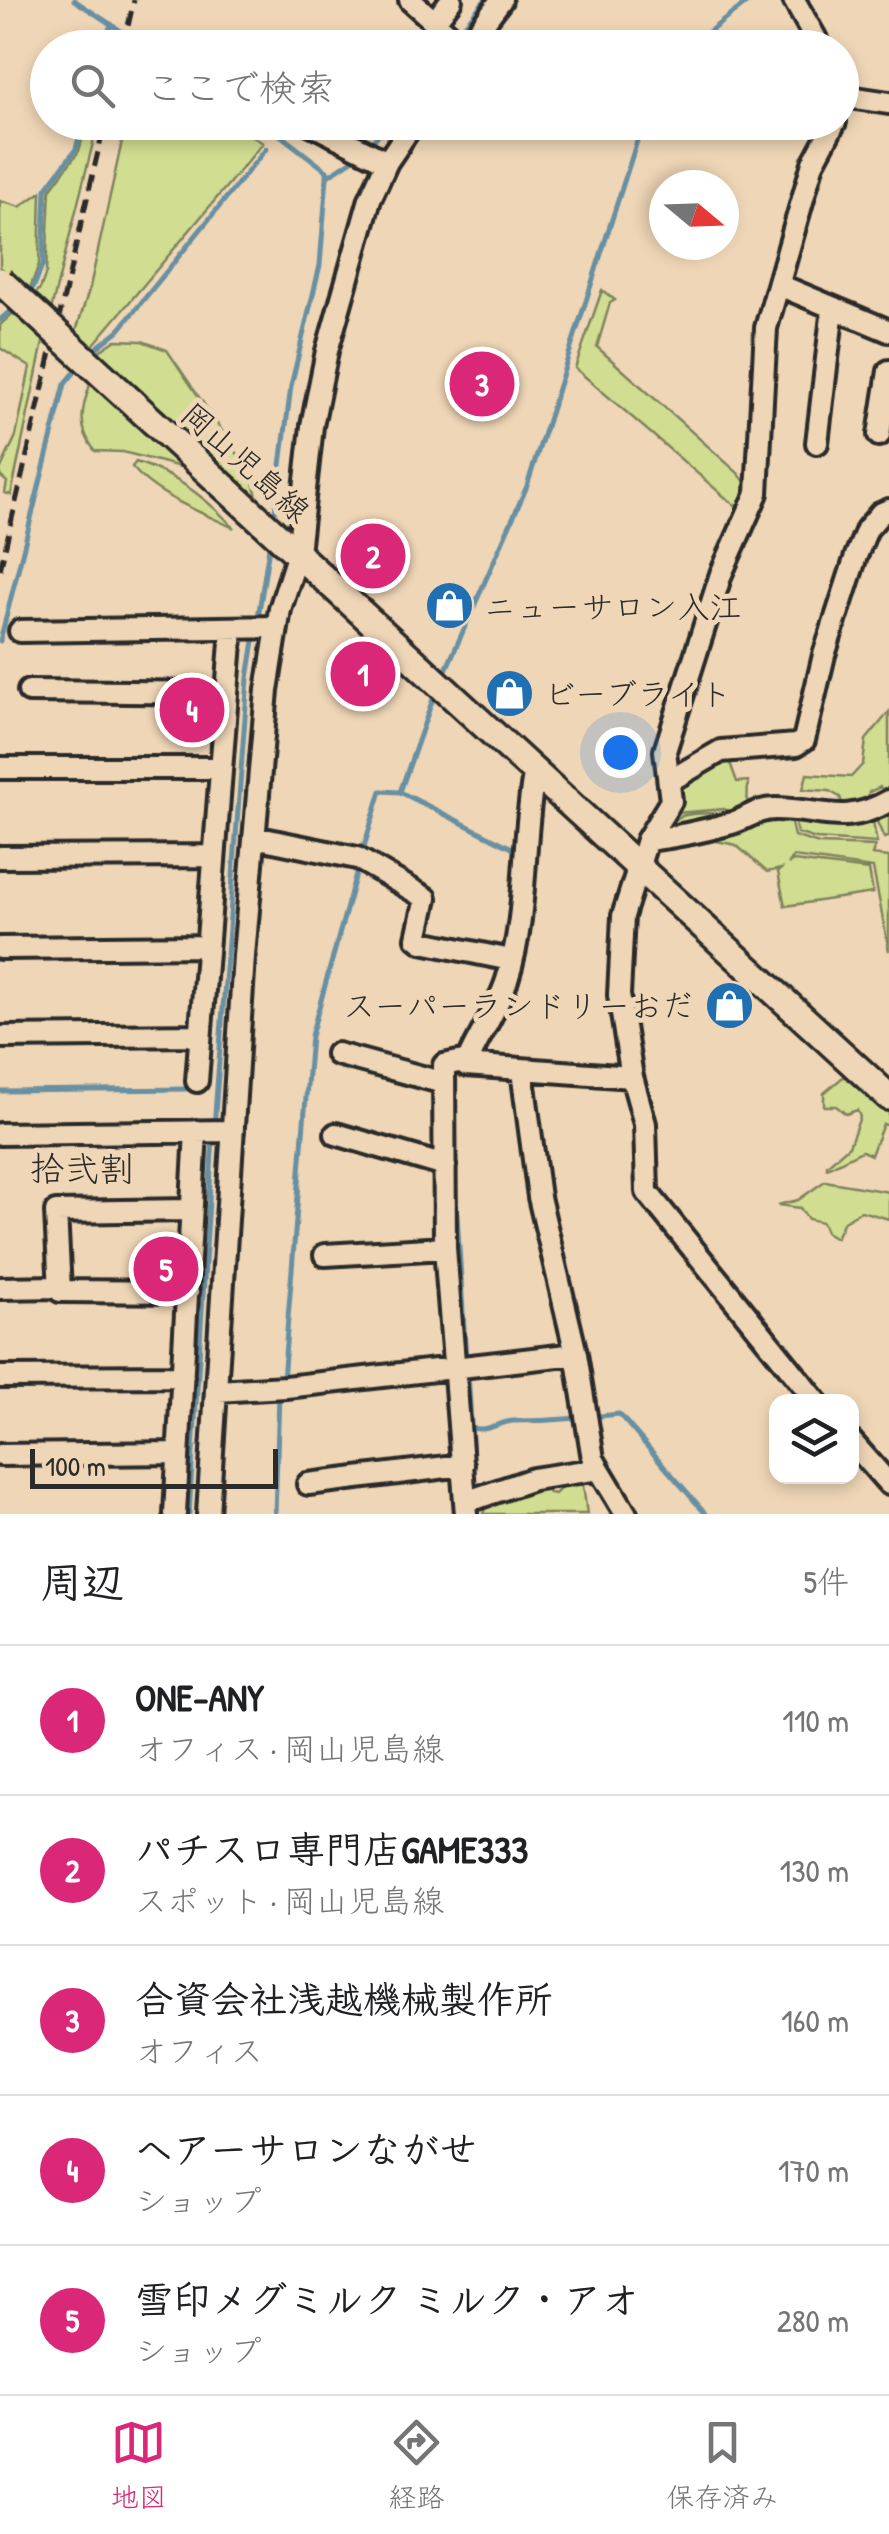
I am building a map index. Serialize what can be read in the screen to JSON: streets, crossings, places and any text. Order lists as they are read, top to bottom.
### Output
{
  "streets": {
    "main road": ["岡山児島線"]
  },
  "districts": ["拾弐割"],
  "places": {
    "shop": ["ニューサロン入江", "ビーブライト", "スーパーランドリーおだ"]
  },
  "scale_bar": "100 m",
  "north": "right",
  "page": {
    "search": "ここで検索",
    "pins": [
      "3",
      "2",
      "1",
      "4",
      "5"
    ],
    "scale": "100 m",
    "heading": ["周辺", "5件"],
    "list": [
      {
        "mark": "1",
        "name": "ONE-ANY",
        "note": "オフィス · 岡山児島線",
        "value": "110 m"
      },
      {
        "mark": "2",
        "name": "パチスロ専門店GAME333",
        "note": "スポット · 岡山児島線",
        "value": "130 m"
      },
      {
        "mark": "3",
        "name": "合資会社浅越機械製作所",
        "note": "オフィス",
        "value": "160 m"
      },
      {
        "mark": "4",
        "name": "ヘアーサロンながせ",
        "note": "ショップ",
        "value": "170 m"
      },
      {
        "mark": "5",
        "name": "雪印メグミルク ミルク・アオ",
        "note": "ショップ",
        "value": "280 m"
      }
    ],
    "nav": ["地図", "経路", "保存済み"]
  }
}
